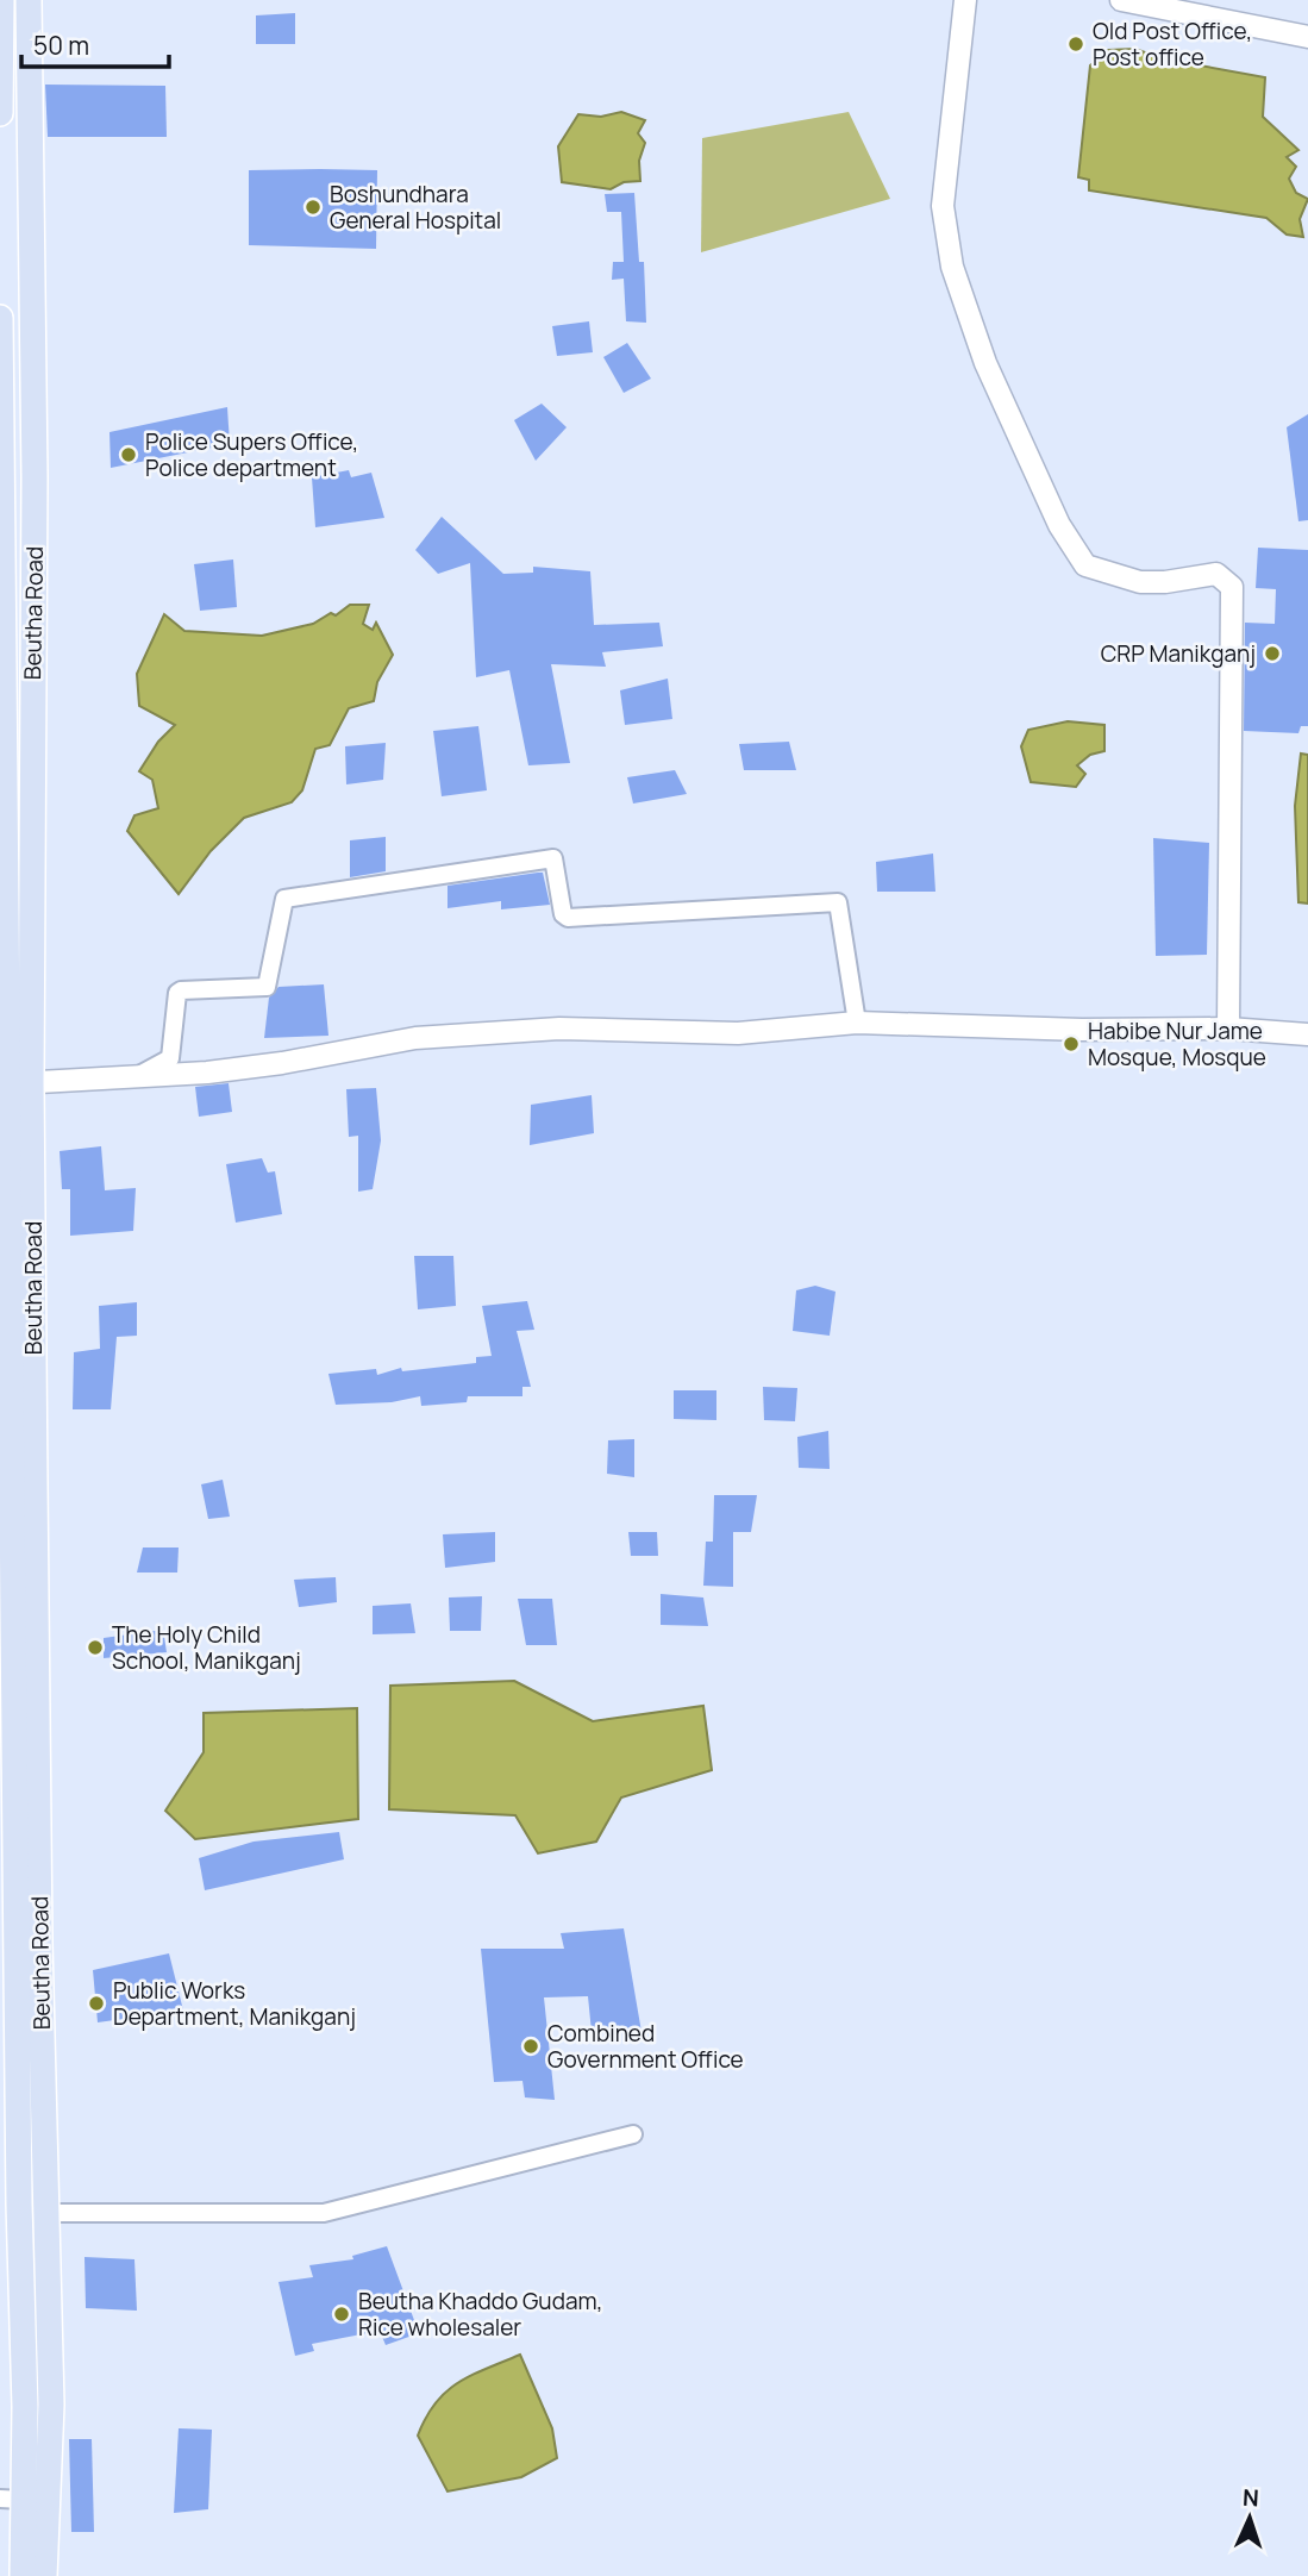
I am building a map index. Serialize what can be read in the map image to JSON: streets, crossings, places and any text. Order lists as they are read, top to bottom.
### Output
{
  "streets": {
    "main road": ["Beutha Road"]
  },
  "places": [
    "Old Post Office, Post office",
    "Boshundhara General Hospital",
    "Police Supers Office, Police department",
    "CRP Manikganj",
    "Habibe Nur Jame Mosque, Mosque",
    "The Holy Child School, Manikganj",
    "Public Works Department, Manikganj",
    "Combined Government Office",
    "Beutha Khaddo Gudam, Rice wholesaler"
  ],
  "scale_bar": "50 m",
  "north": "top"
}
